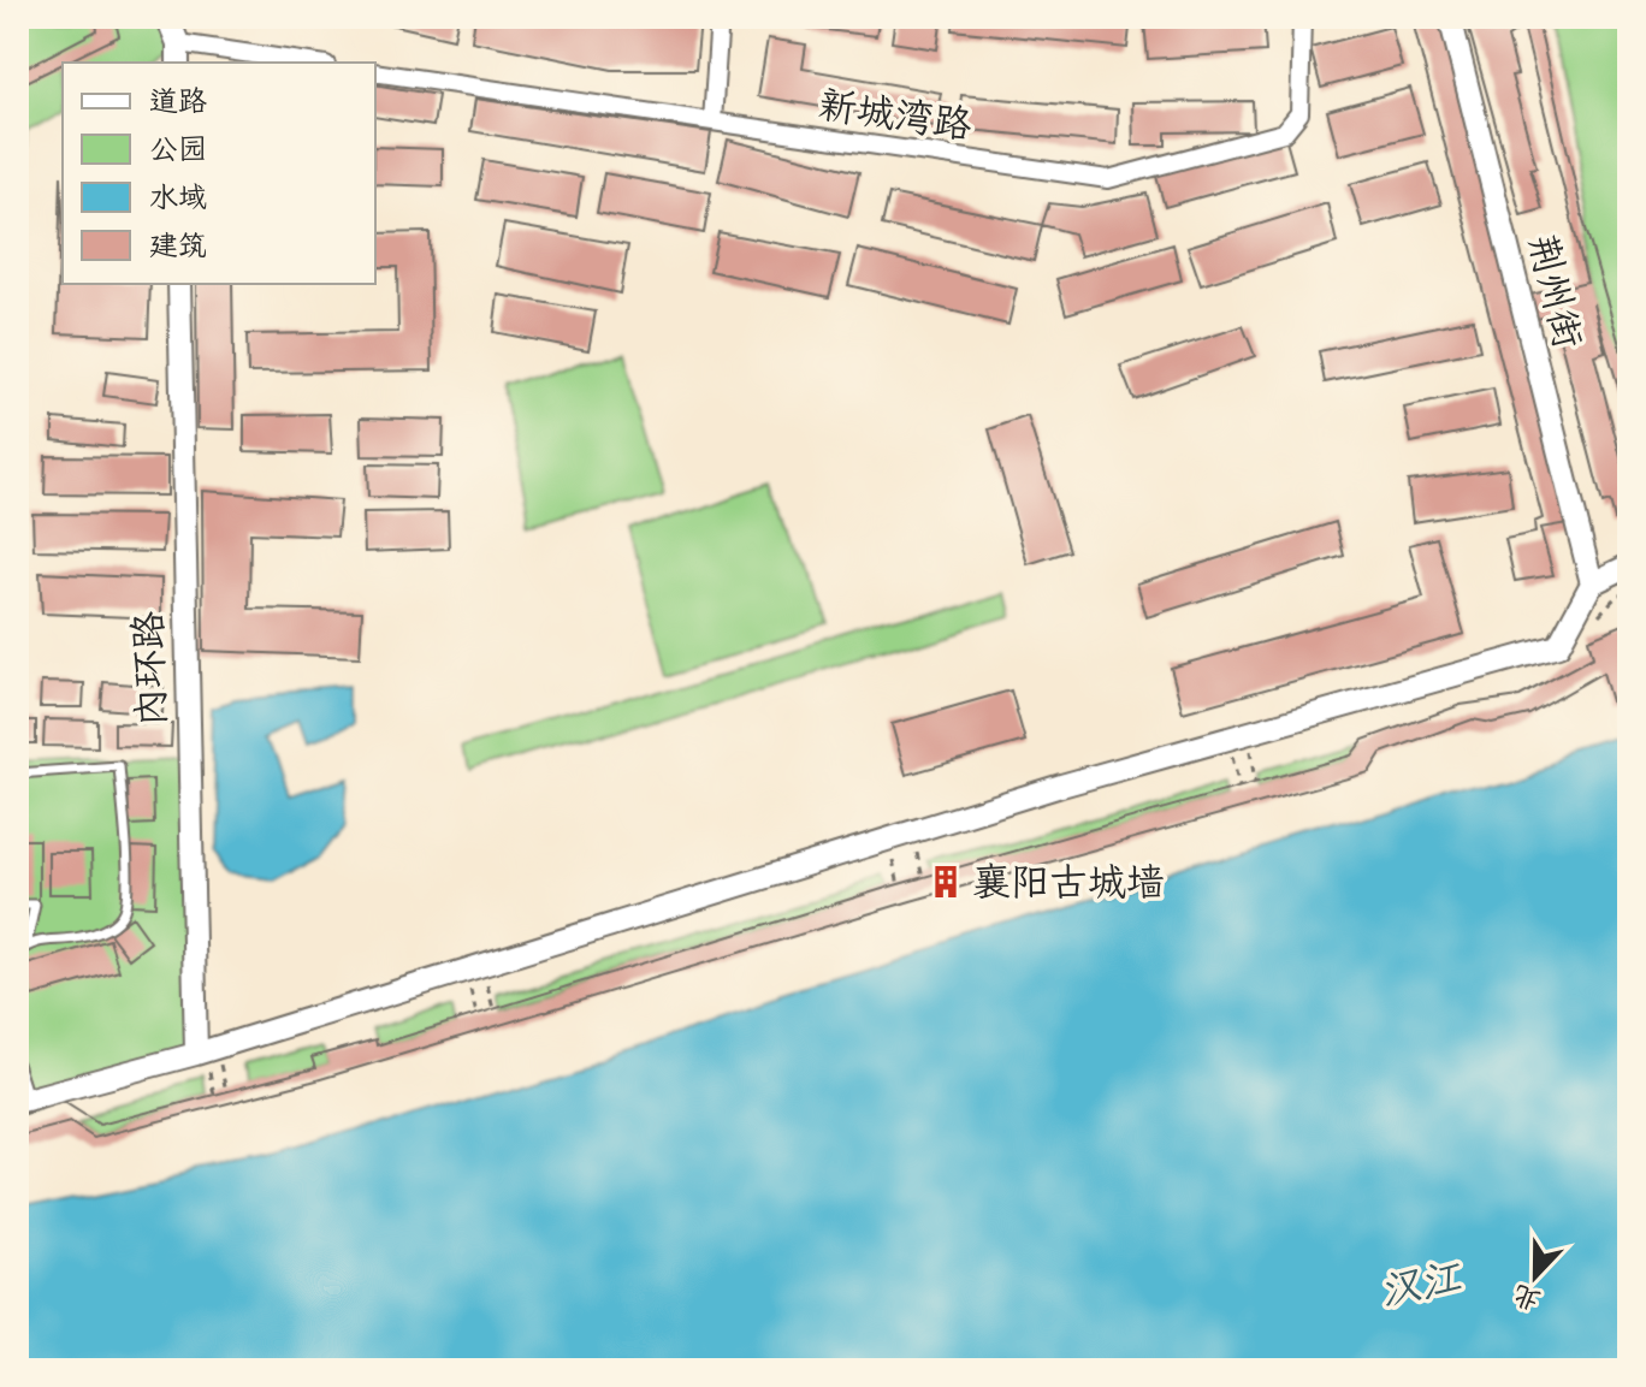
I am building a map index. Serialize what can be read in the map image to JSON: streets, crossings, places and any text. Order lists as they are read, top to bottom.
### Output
{
  "streets": {
    "street": ["新城湾路", "荆州街", "内环路"]
  },
  "water": ["汉江"],
  "places": {
    "building": ["襄阳古城墙"]
  },
  "legend": [
    "道路",
    "公园",
    "水域",
    "建筑"
  ],
  "north": "bottom"
}
